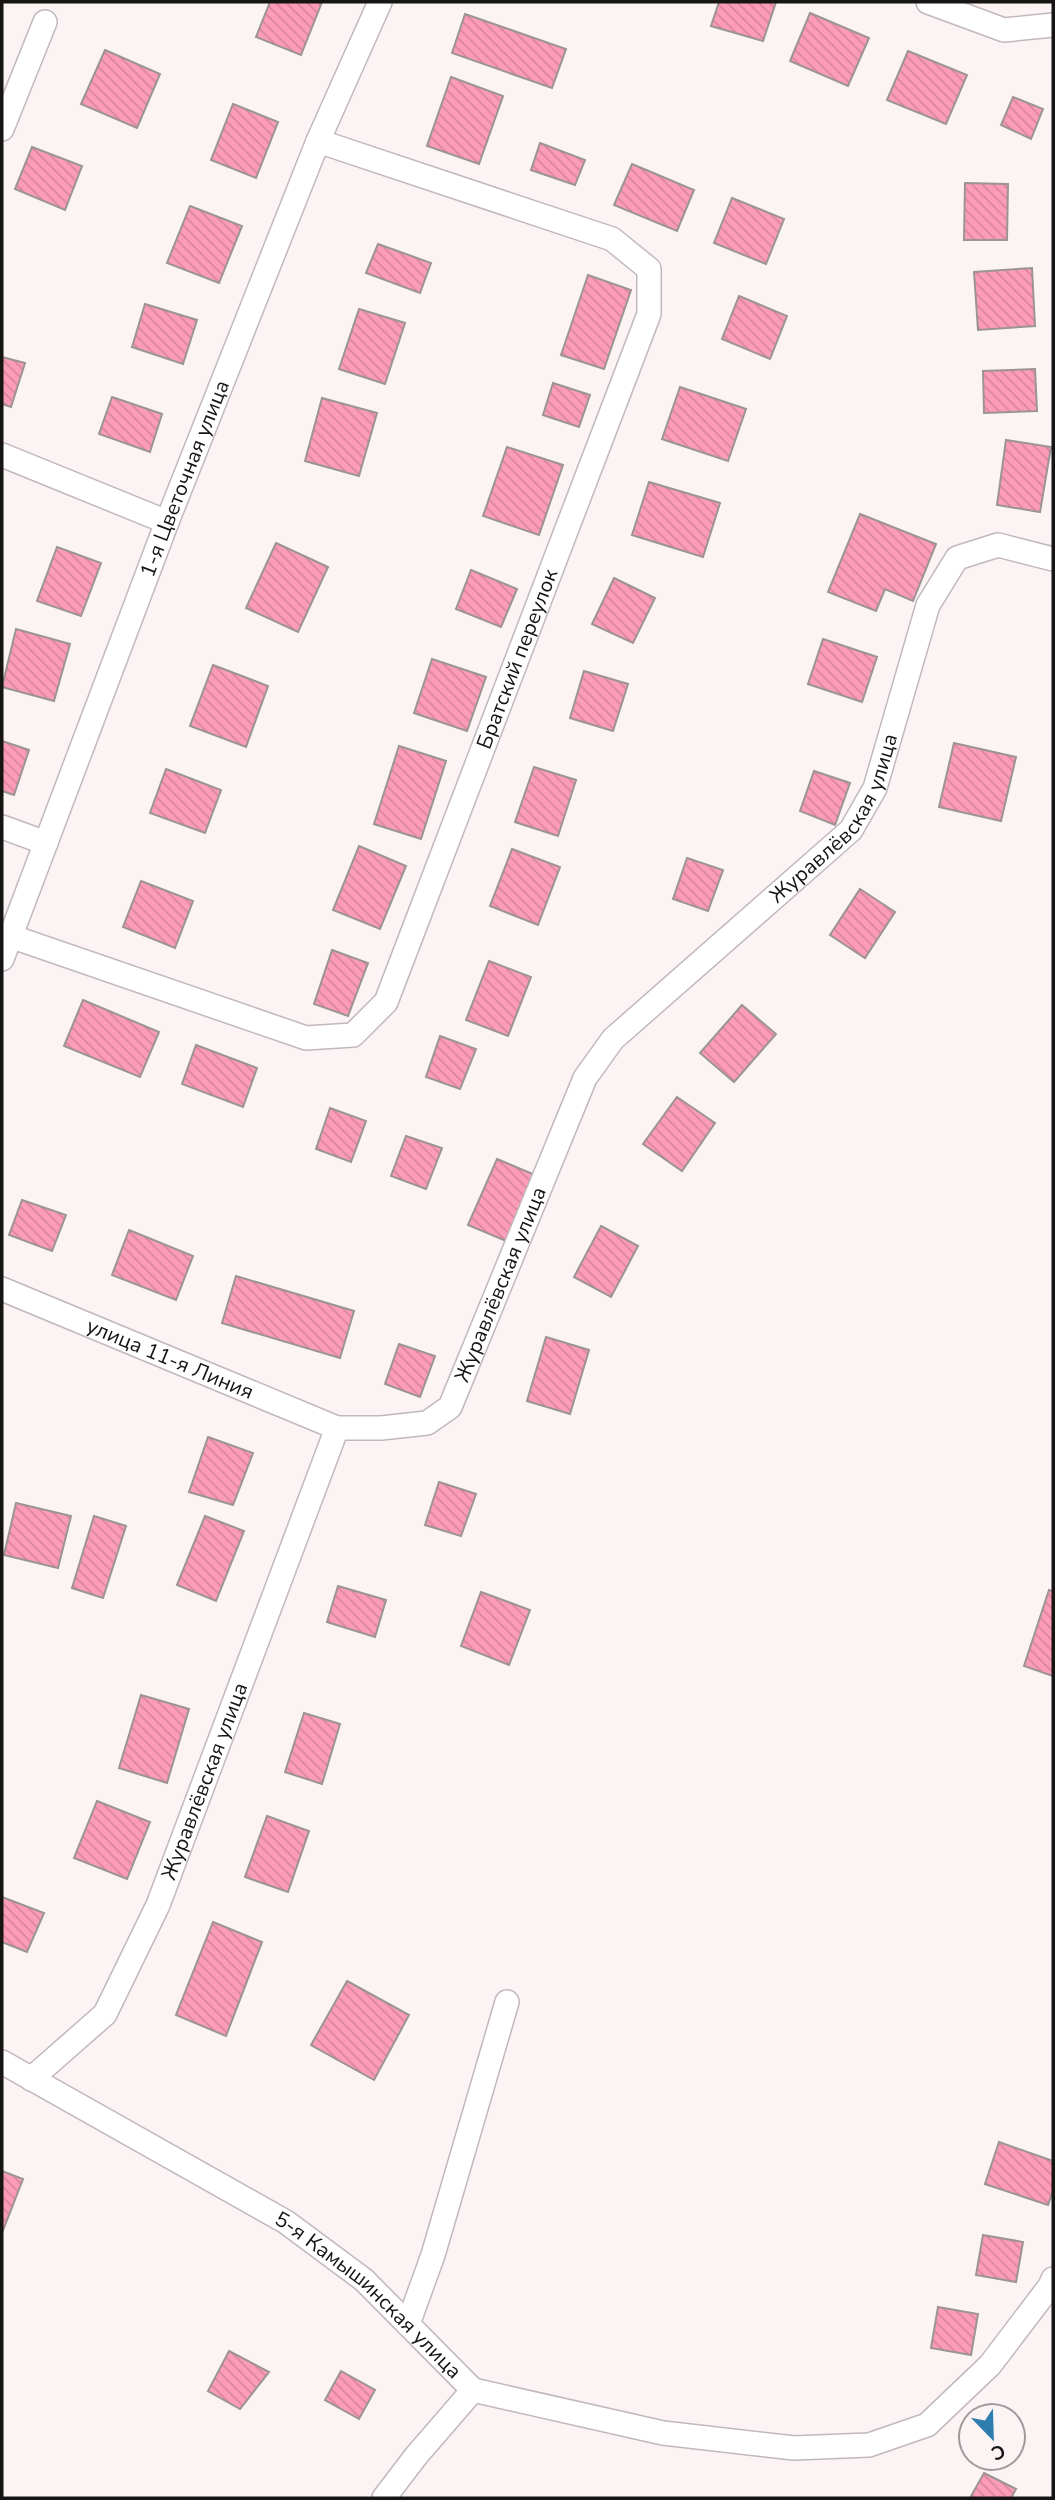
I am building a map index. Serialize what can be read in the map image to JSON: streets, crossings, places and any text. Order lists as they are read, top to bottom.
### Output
{
  "streets": {
    "lane": [
      "1-я Цветочная улица",
      "Братский переулок",
      "Журавлёвская улица",
      "улица 11-я Линия",
      "5-я Камышинская улица"
    ]
  },
  "crossings": [
    ["1-я Цветочная улица", "Братский переулок"],
    ["Журавлёвская улица", "улица 11-я Линия"],
    ["Журавлёвская улица", "5-я Камышинская улица"]
  ],
  "north": "bottom right"
}
